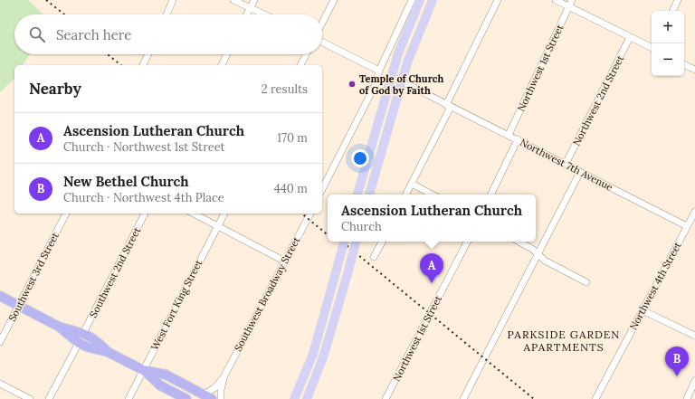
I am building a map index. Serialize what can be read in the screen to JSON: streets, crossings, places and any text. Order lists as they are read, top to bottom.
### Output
{
  "streets": {
    "street": [
      "Northwest 1st Street",
      "Northwest 2nd Street",
      "Northwest 7th Avenue",
      "Southwest 2nd Street",
      "Southwest 3rd Street",
      "Northwest 4th Street",
      "Southwest Broadway Street",
      "West Fort King Street"
    ]
  },
  "crossings": [
    ["Northwest 1st Street", "Northwest 7th Avenue"],
    ["Northwest 2nd Street", "Northwest 7th Avenue"],
    ["Northwest 7th Avenue", "Northwest 4th Street"]
  ],
  "districts": ["PARKSIDE GARDEN APARTMENTS"],
  "places": ["Temple of Church of God by Faith"],
  "page": {
    "map_buttons": ["+", "−"],
    "search": "Search here",
    "heading": ["Nearby", "2 results"],
    "list": [
      {
        "mark": "A",
        "name": "Ascension Lutheran Church",
        "note": "Church · Northwest 1st Street",
        "value": "170 m"
      },
      {
        "mark": "B",
        "name": "New Bethel Church",
        "note": "Church · Northwest 4th Place",
        "value": "440 m"
      }
    ],
    "popup": ["Ascension Lutheran Church", "Church"],
    "pins": ["A", "B"]
  }
}
